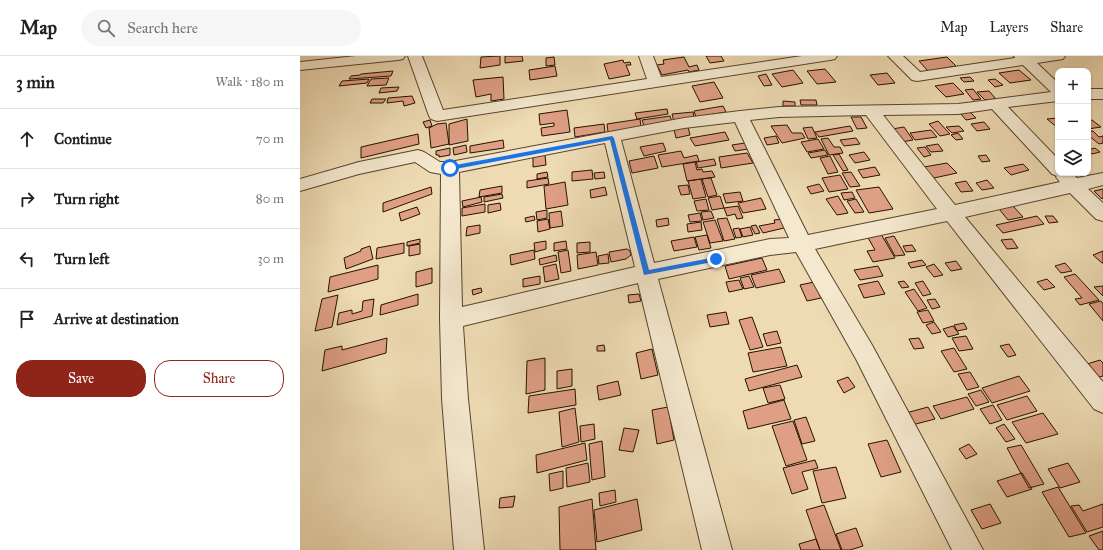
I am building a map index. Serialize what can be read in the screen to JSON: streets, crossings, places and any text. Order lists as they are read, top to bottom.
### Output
{
  "page": {
    "header": "Map",
    "search": "Search here",
    "nav": ["Map", "Layers", "Share"],
    "heading": ["3 min", "Walk · 180 m"],
    "map_buttons": ["+", "−"],
    "list": [
      ["Continue", "70 m"],
      ["Turn right", "80 m"],
      ["Turn left", "30 m"],
      "Arrive at destination"
    ],
    "buttons": ["Save", "Share"]
  }
}
